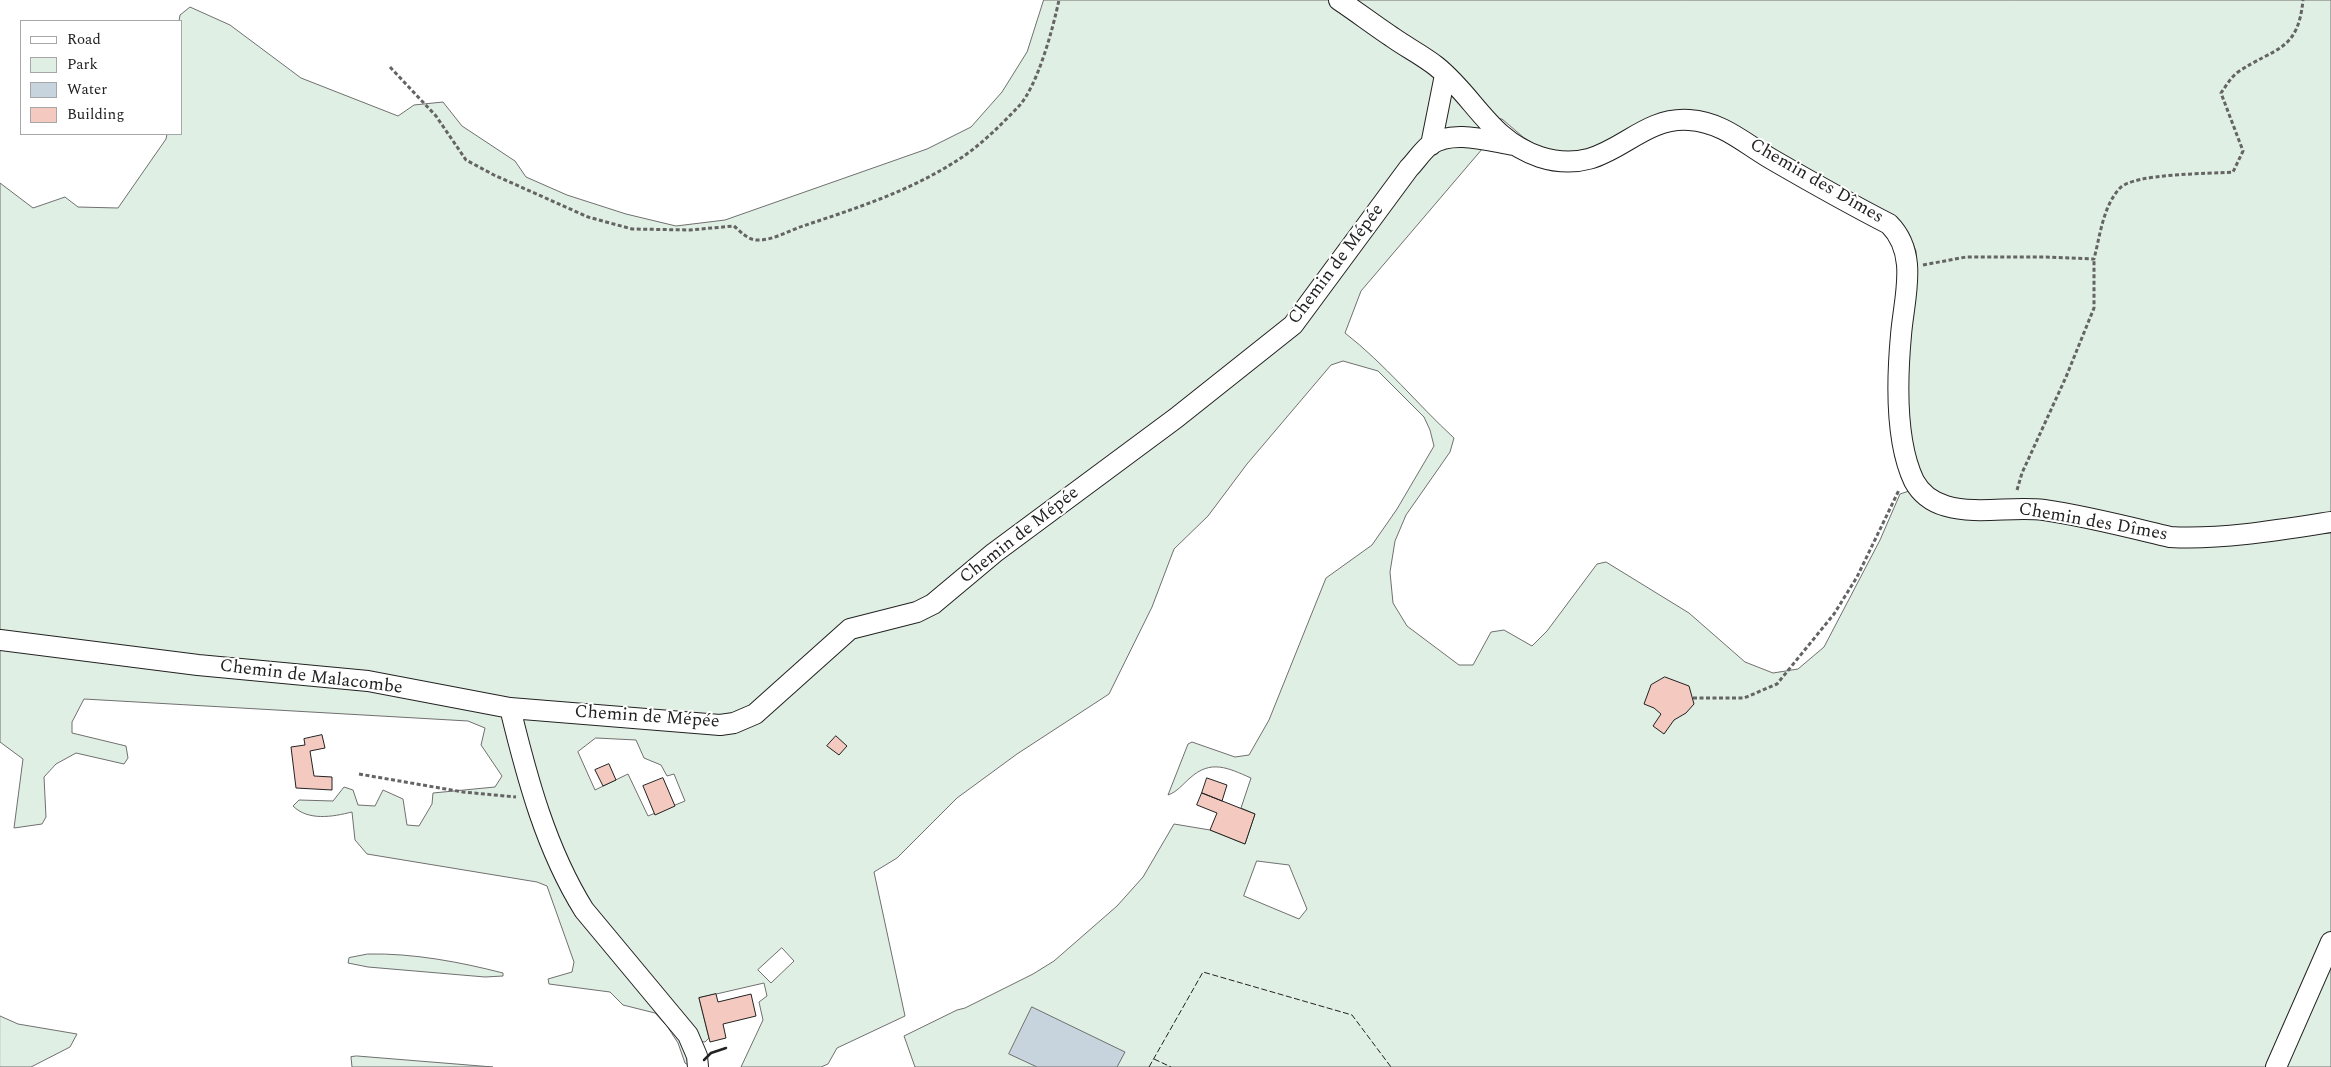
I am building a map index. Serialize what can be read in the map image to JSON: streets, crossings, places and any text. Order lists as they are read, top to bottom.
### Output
{
  "streets": {
    "street": ["Chemin des Dîmes", "Chemin de Mépée", "Chemin de Malacombe"]
  },
  "crossings": [
    ["Chemin des Dîmes", "Chemin de Mépée"],
    ["Chemin de Mépée", "Chemin de Malacombe"]
  ],
  "legend": [
    "Road",
    "Park",
    "Water",
    "Building"
  ]
}
